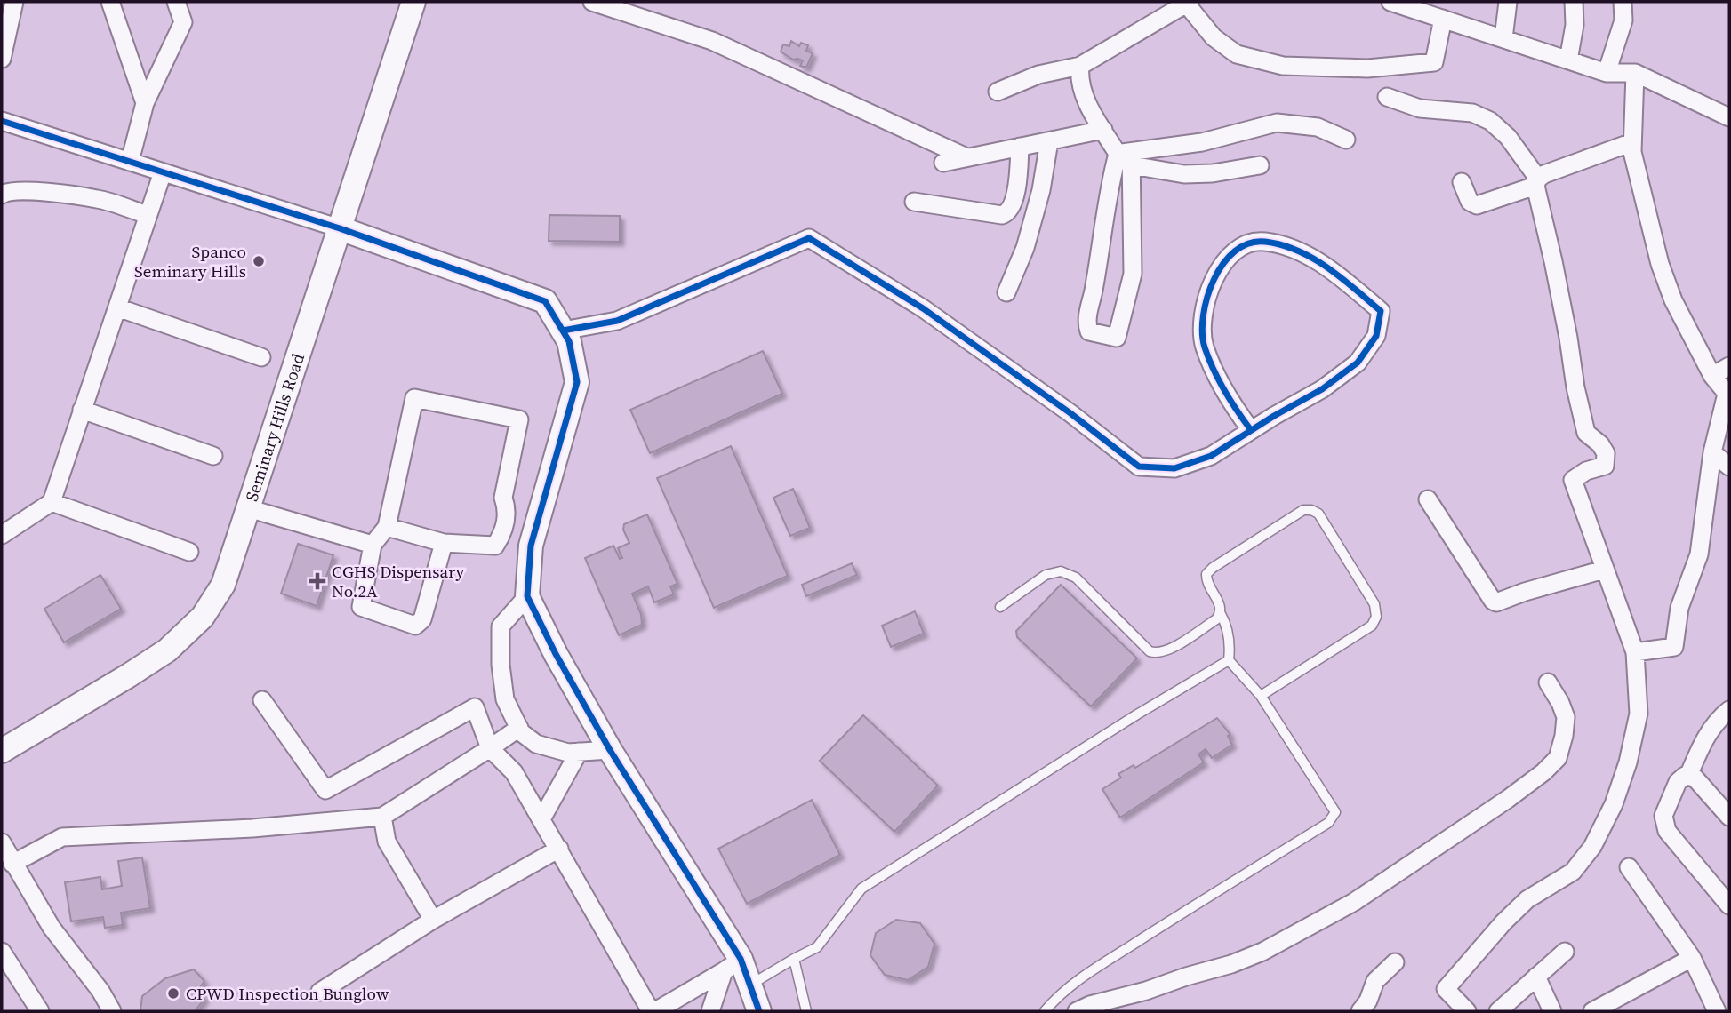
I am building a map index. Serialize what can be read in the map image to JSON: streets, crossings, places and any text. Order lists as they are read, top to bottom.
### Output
{
  "streets": {
    "street": ["Seminary Hills Road"]
  },
  "places": {
    "other": ["Spanco Seminary Hills", "CPWD Inspection Bunglow"],
    "health": ["CGHS Dispensary No.2A"]
  }
}
